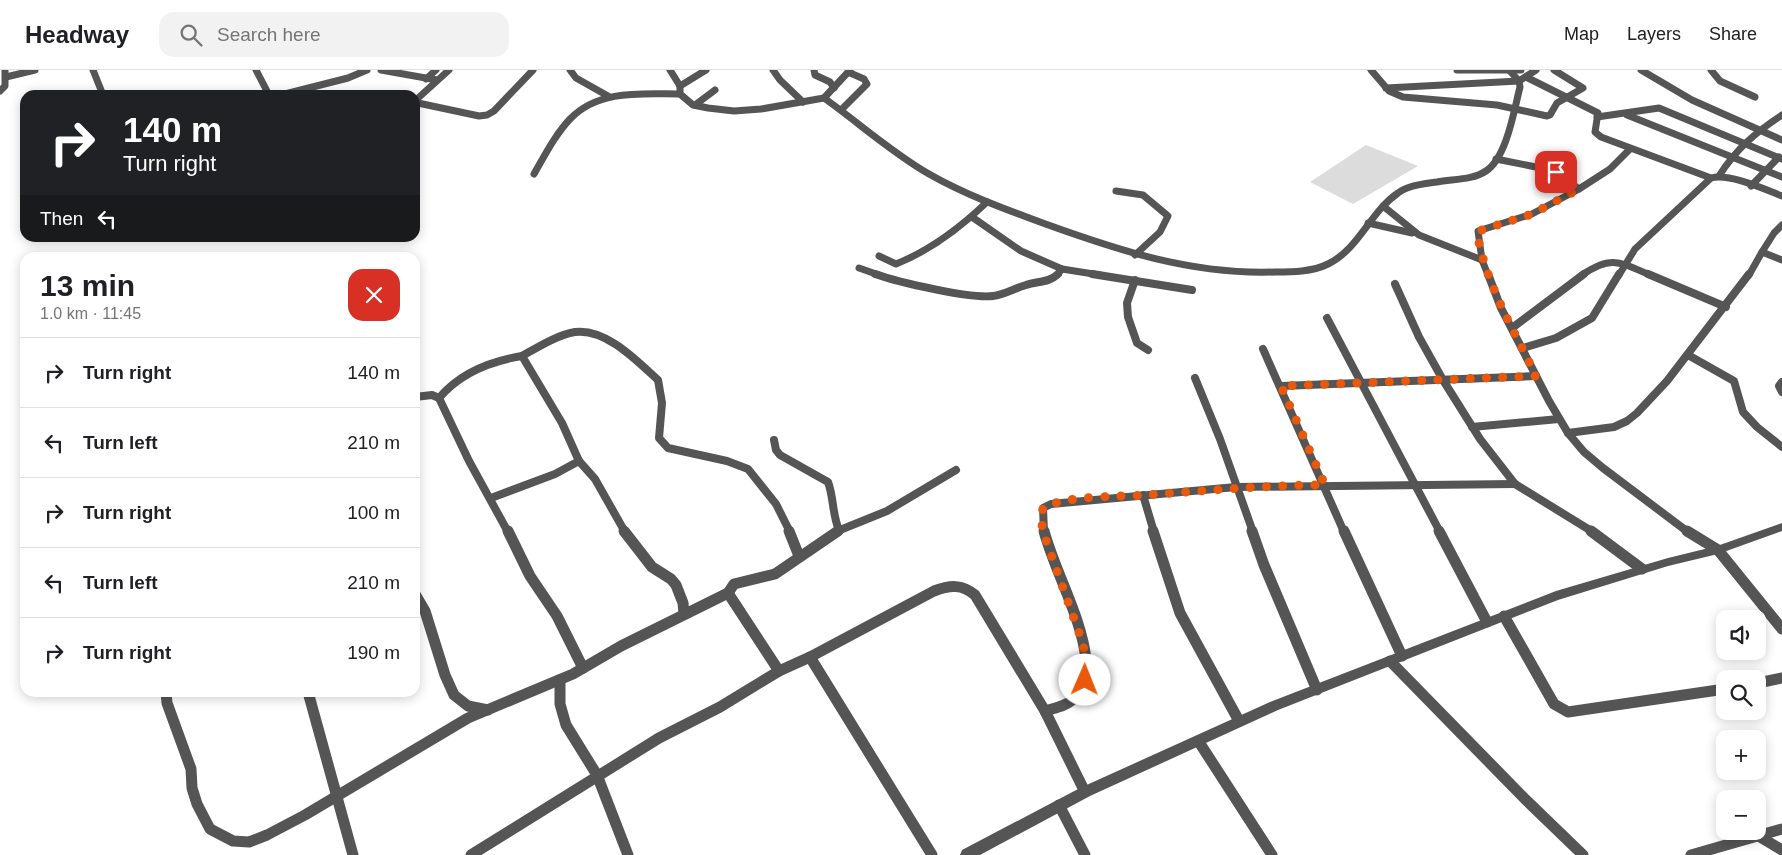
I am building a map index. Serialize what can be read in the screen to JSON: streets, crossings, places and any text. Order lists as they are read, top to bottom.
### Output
{
  "page": {
    "header": "Headway",
    "search": "Search here",
    "nav": ["Map", "Layers", "Share"],
    "turn": ["140 m", "Turn right"],
    "then": "Then",
    "heading": ["13 min", "1.0 km · 11:45"],
    "list": [
      {
        "name": "Turn right",
        "value": "140 m"
      },
      {
        "name": "Turn left",
        "value": "210 m"
      },
      {
        "name": "Turn right",
        "value": "100 m"
      },
      {
        "name": "Turn left",
        "value": "210 m"
      },
      {
        "name": "Turn right",
        "value": "190 m"
      }
    ],
    "map_buttons": ["+", "−"]
  }
}
